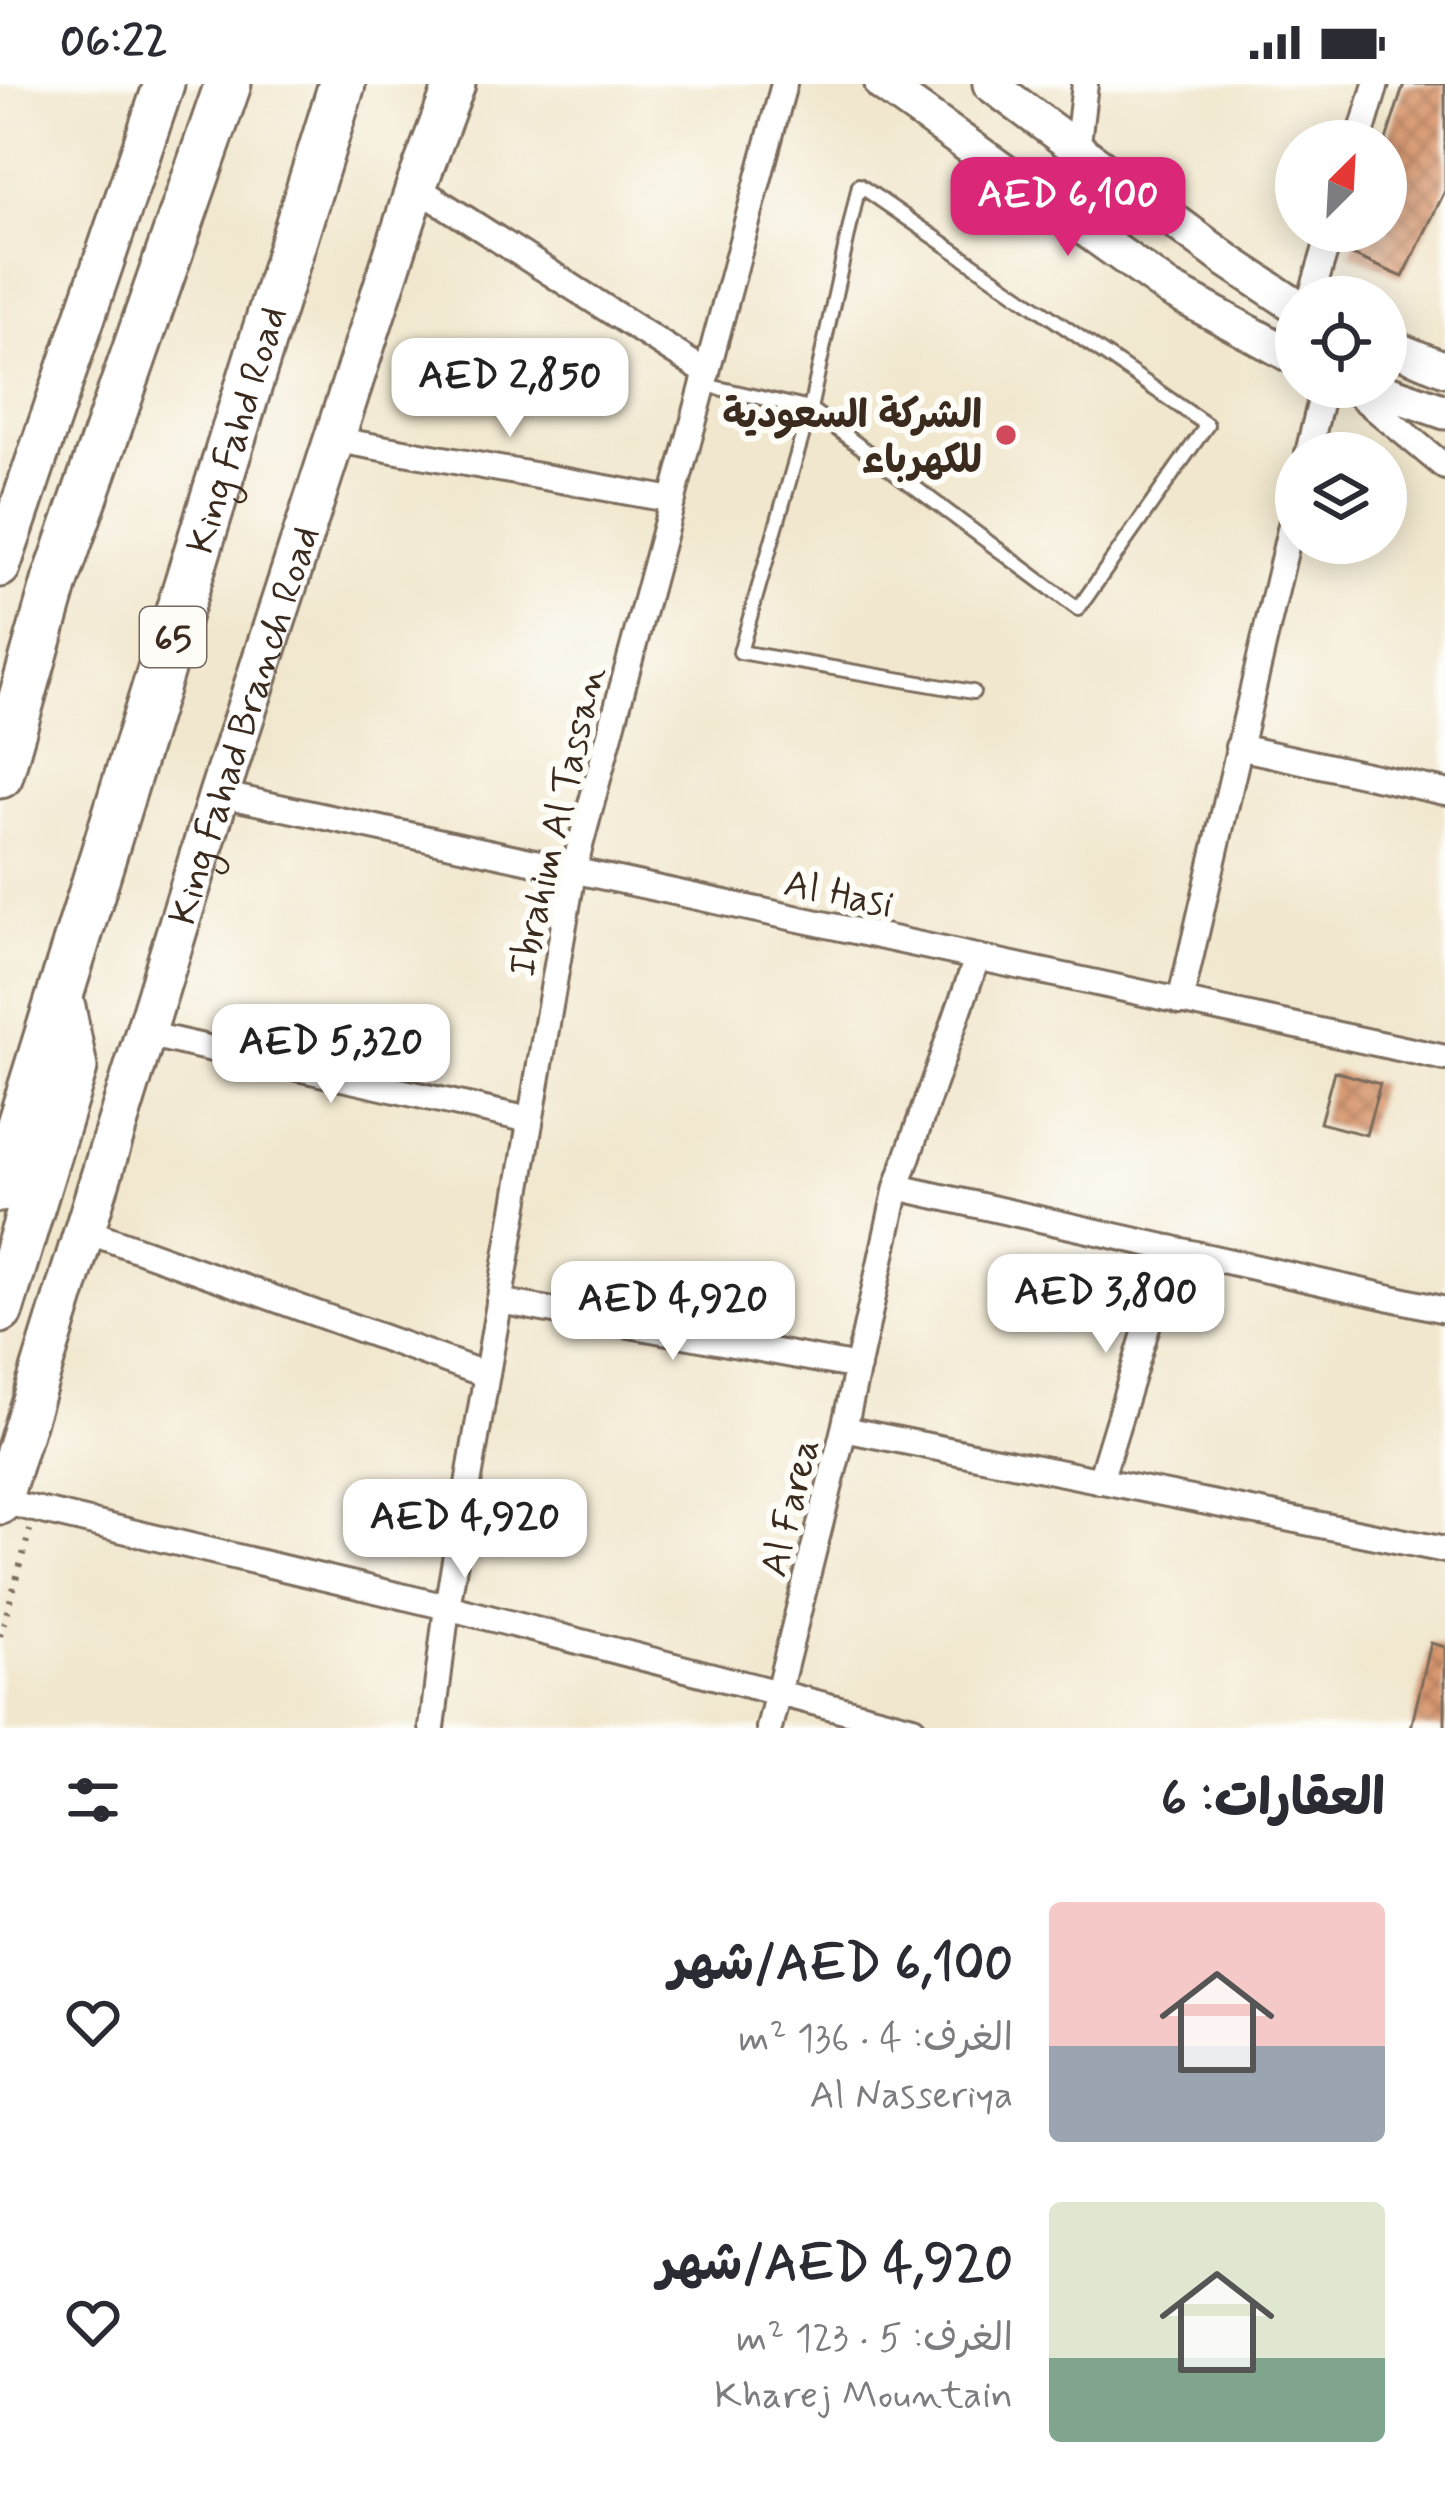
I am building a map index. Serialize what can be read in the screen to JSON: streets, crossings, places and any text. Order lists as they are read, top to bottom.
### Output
{
  "streets": {
    "highway": ["King Fahd Road", "65"],
    "main road": ["King Fahad Branch Road"],
    "street": ["Ibrahim Al Tassan", "Al Hasi", "Al Farea"]
  },
  "crossings": [
    ["King Fahad Branch Road", "Al Hasi"],
    ["Ibrahim Al Tassan", "Al Hasi"],
    ["Al Hasi", "Al Farea"]
  ],
  "places": ["الشركة السعودية للكهرباء"],
  "north": "top right",
  "page": {
    "status": "06:22",
    "price": [
      "AED 6,100",
      "AED 2,850",
      "AED 5,320",
      "AED 3,800",
      "AED 4,920",
      "AED 4,920"
    ],
    "heading": "العقارات: 6",
    "list": [
      {
        "name": "AED 6,100/شهر",
        "note": "الغرف: 4 · 136 m² · Al Nasseriya"
      },
      {
        "name": "AED 4,920/شهر",
        "note": "الغرف: 5 · 123 m² · Kharej Mountain"
      }
    ]
  }
}
